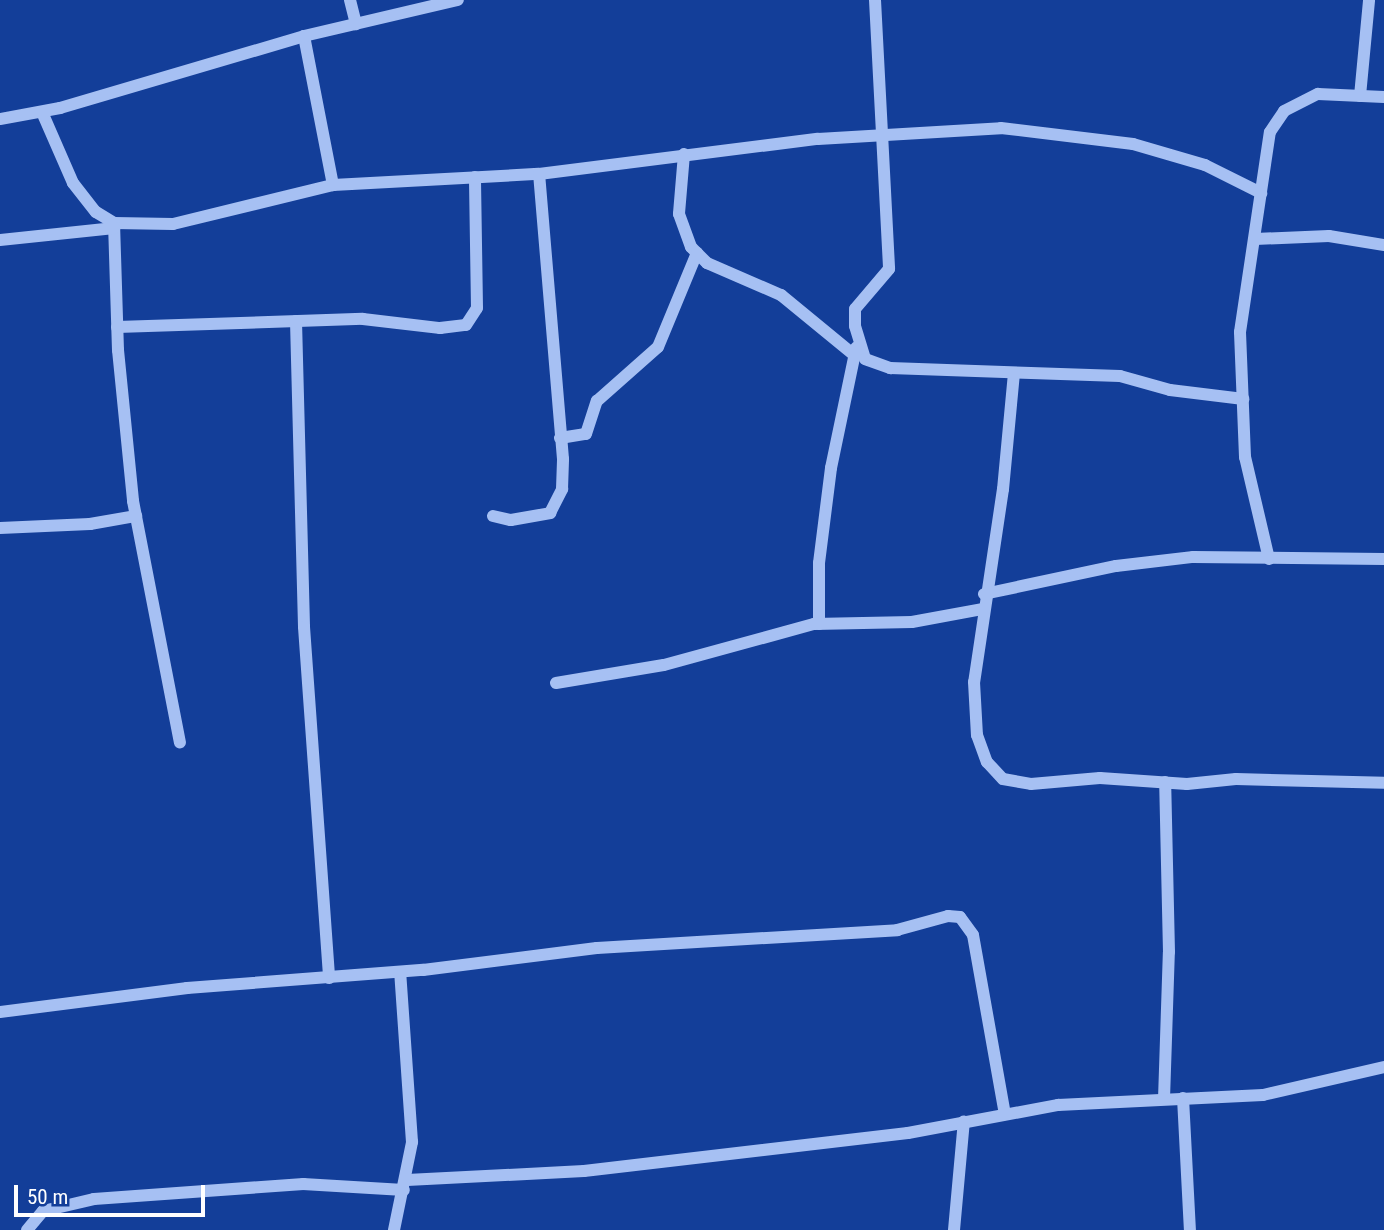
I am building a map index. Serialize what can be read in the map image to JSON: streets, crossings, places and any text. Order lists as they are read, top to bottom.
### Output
{
  "scale_bar": "50 m"
}
